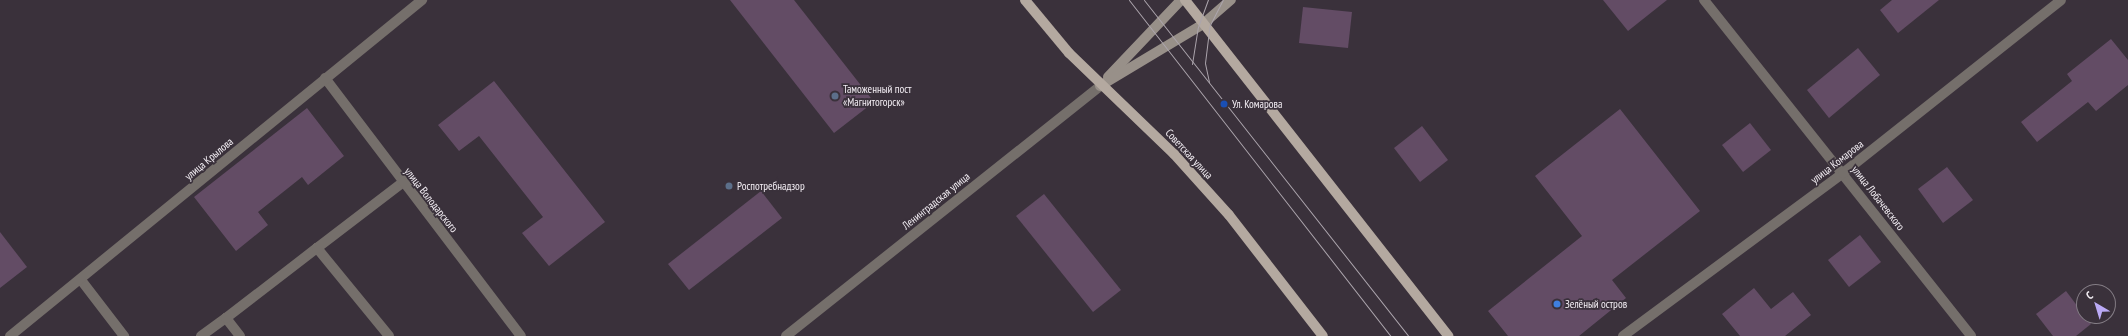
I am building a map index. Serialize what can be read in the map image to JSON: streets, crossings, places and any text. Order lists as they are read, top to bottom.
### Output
{
  "streets": {
    "main road": ["Советская улица", "Ленинградская улица"],
    "street": [
      "улица Крылова",
      "улица Комарова",
      "улица Лобачевского",
      "улица Володарского"
    ]
  },
  "crossings": [
    ["Советская улица", "Ленинградская улица"],
    ["улица Крылова", "улица Володарского"],
    ["улица Комарова", "улица Лобачевского"]
  ],
  "places": [
    "Таможенный пост «Магнитогорск»",
    "Ул. Комарова",
    "Роспотребнадзор",
    "Зелёный остров"
  ],
  "north": "top left"
}
